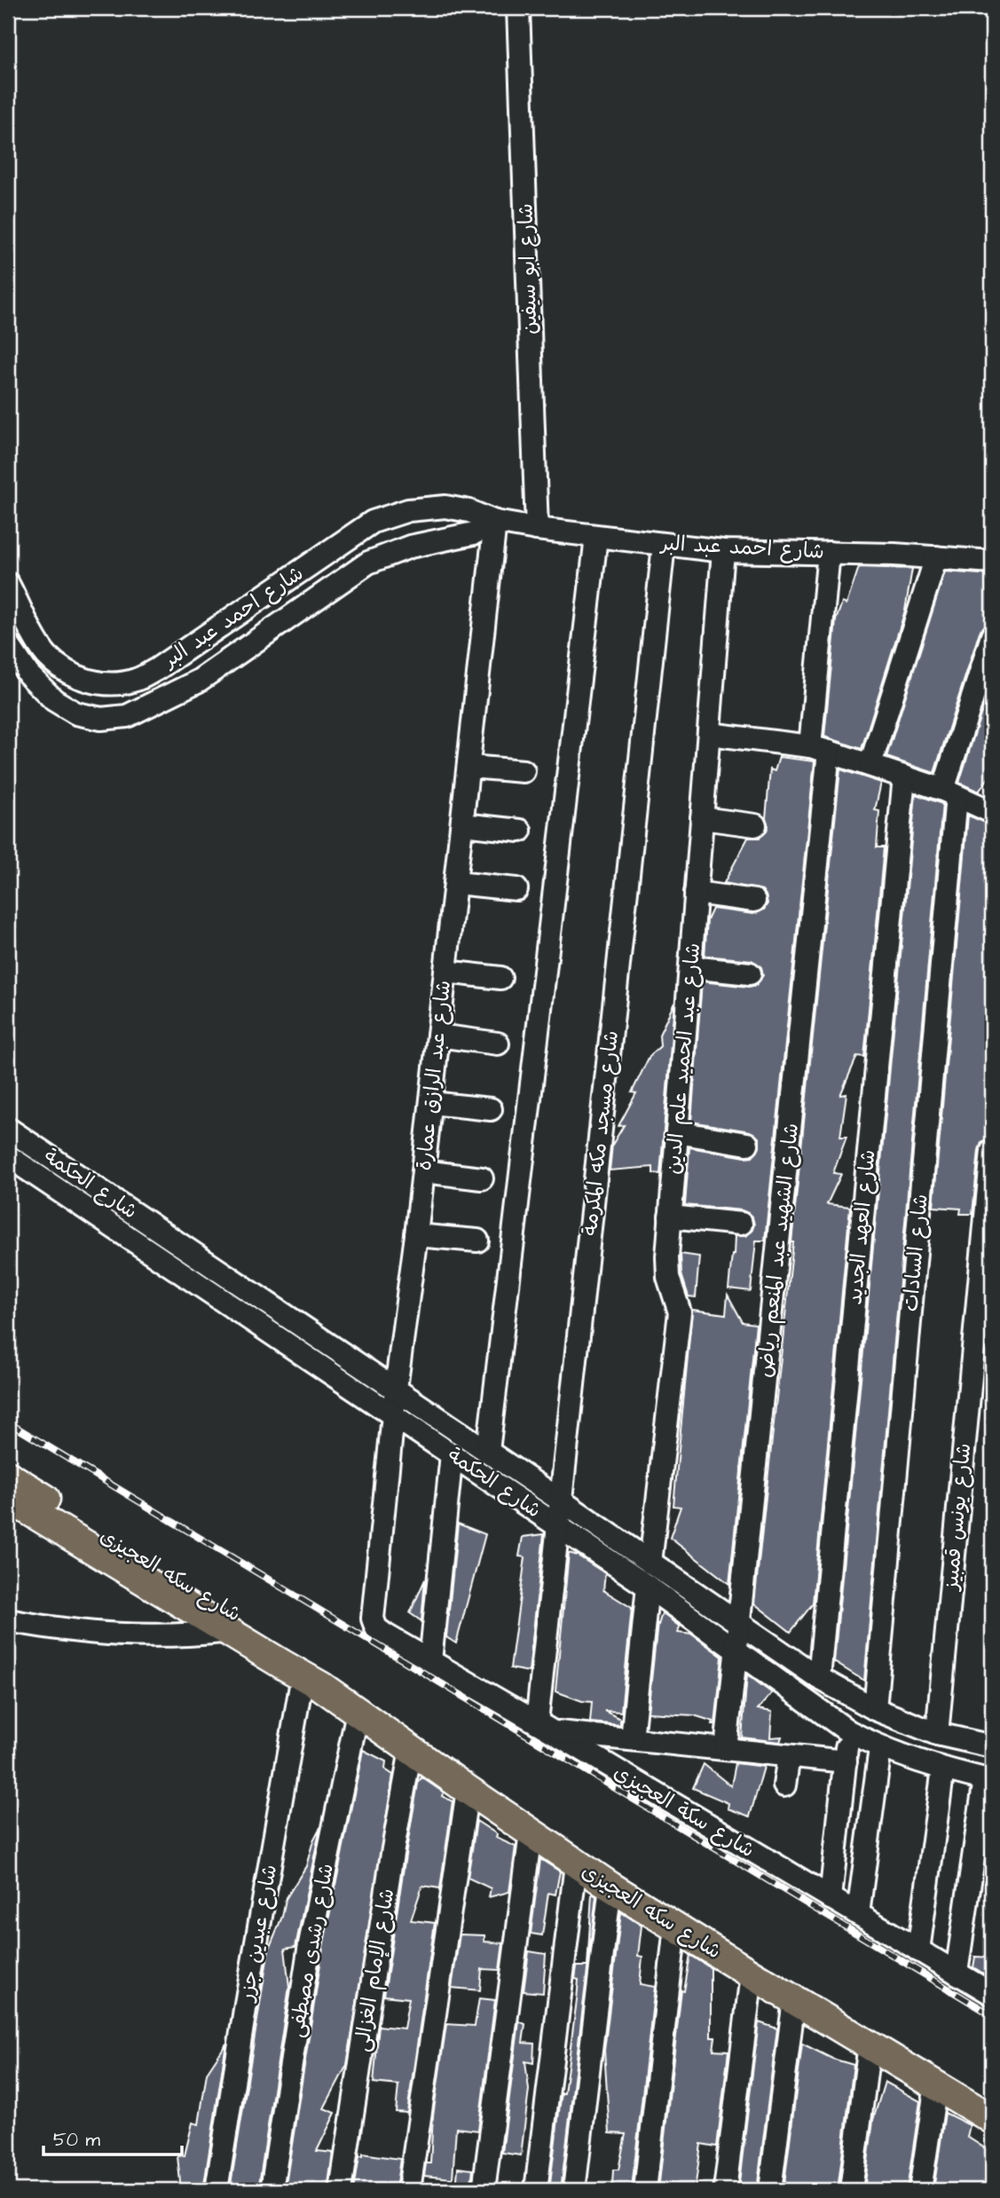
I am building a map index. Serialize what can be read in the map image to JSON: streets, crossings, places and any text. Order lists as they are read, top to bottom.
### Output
{
  "streets": {
    "main road": ["شارع سكه العجيزى"],
    "street": [
      "شارع ابو سيفين",
      "شارع احمد عبد البر",
      "شارع عبد الحميد علم الدين",
      "شارع عبد الرازق عمارة",
      "شارع مسجد مكه المكرمة",
      "شارع الحكمة",
      "شارع العهد الجديد",
      "شارع الشهيد عبد المنعم رياض",
      "شارع السادات",
      "شارع يونس قمبيز",
      "شارع سكة العجيزى",
      "شارع عبدين جزر",
      "شارع رشدى مصطفى",
      "شارع الإمام الغزالى"
    ]
  },
  "crossings": [
    ["شارع ابو سيفين", "شارع احمد عبد البر"],
    ["شارع احمد عبد البر", "شارع عبد الحميد علم الدين"],
    ["شارع احمد عبد البر", "شارع عبد الرازق عمارة"],
    ["شارع احمد عبد البر", "شارع مسجد مكه المكرمة"],
    ["شارع احمد عبد البر", "شارع الشهيد عبد المنعم رياض"],
    ["شارع عبد الحميد علم الدين", "شارع الحكمة"],
    ["شارع عبد الرازق عمارة", "شارع الحكمة"],
    ["شارع عبد الرازق عمارة", "شارع سكة العجيزى"],
    ["شارع مسجد مكه المكرمة", "شارع الحكمة"],
    ["شارع مسجد مكه المكرمة", "شارع سكة العجيزى"],
    ["شارع الحكمة", "شارع العهد الجديد"],
    ["شارع الحكمة", "شارع الشهيد عبد المنعم رياض"],
    ["شارع الحكمة", "شارع السادات"],
    ["شارع الحكمة", "شارع يونس قمبيز"],
    ["شارع سكه العجيزى", "شارع عبدين جزر"],
    ["شارع سكه العجيزى", "شارع رشدى مصطفى"],
    ["شارع سكه العجيزى", "شارع الإمام الغزالى"]
  ],
  "scale_bar": "50 m"
}
